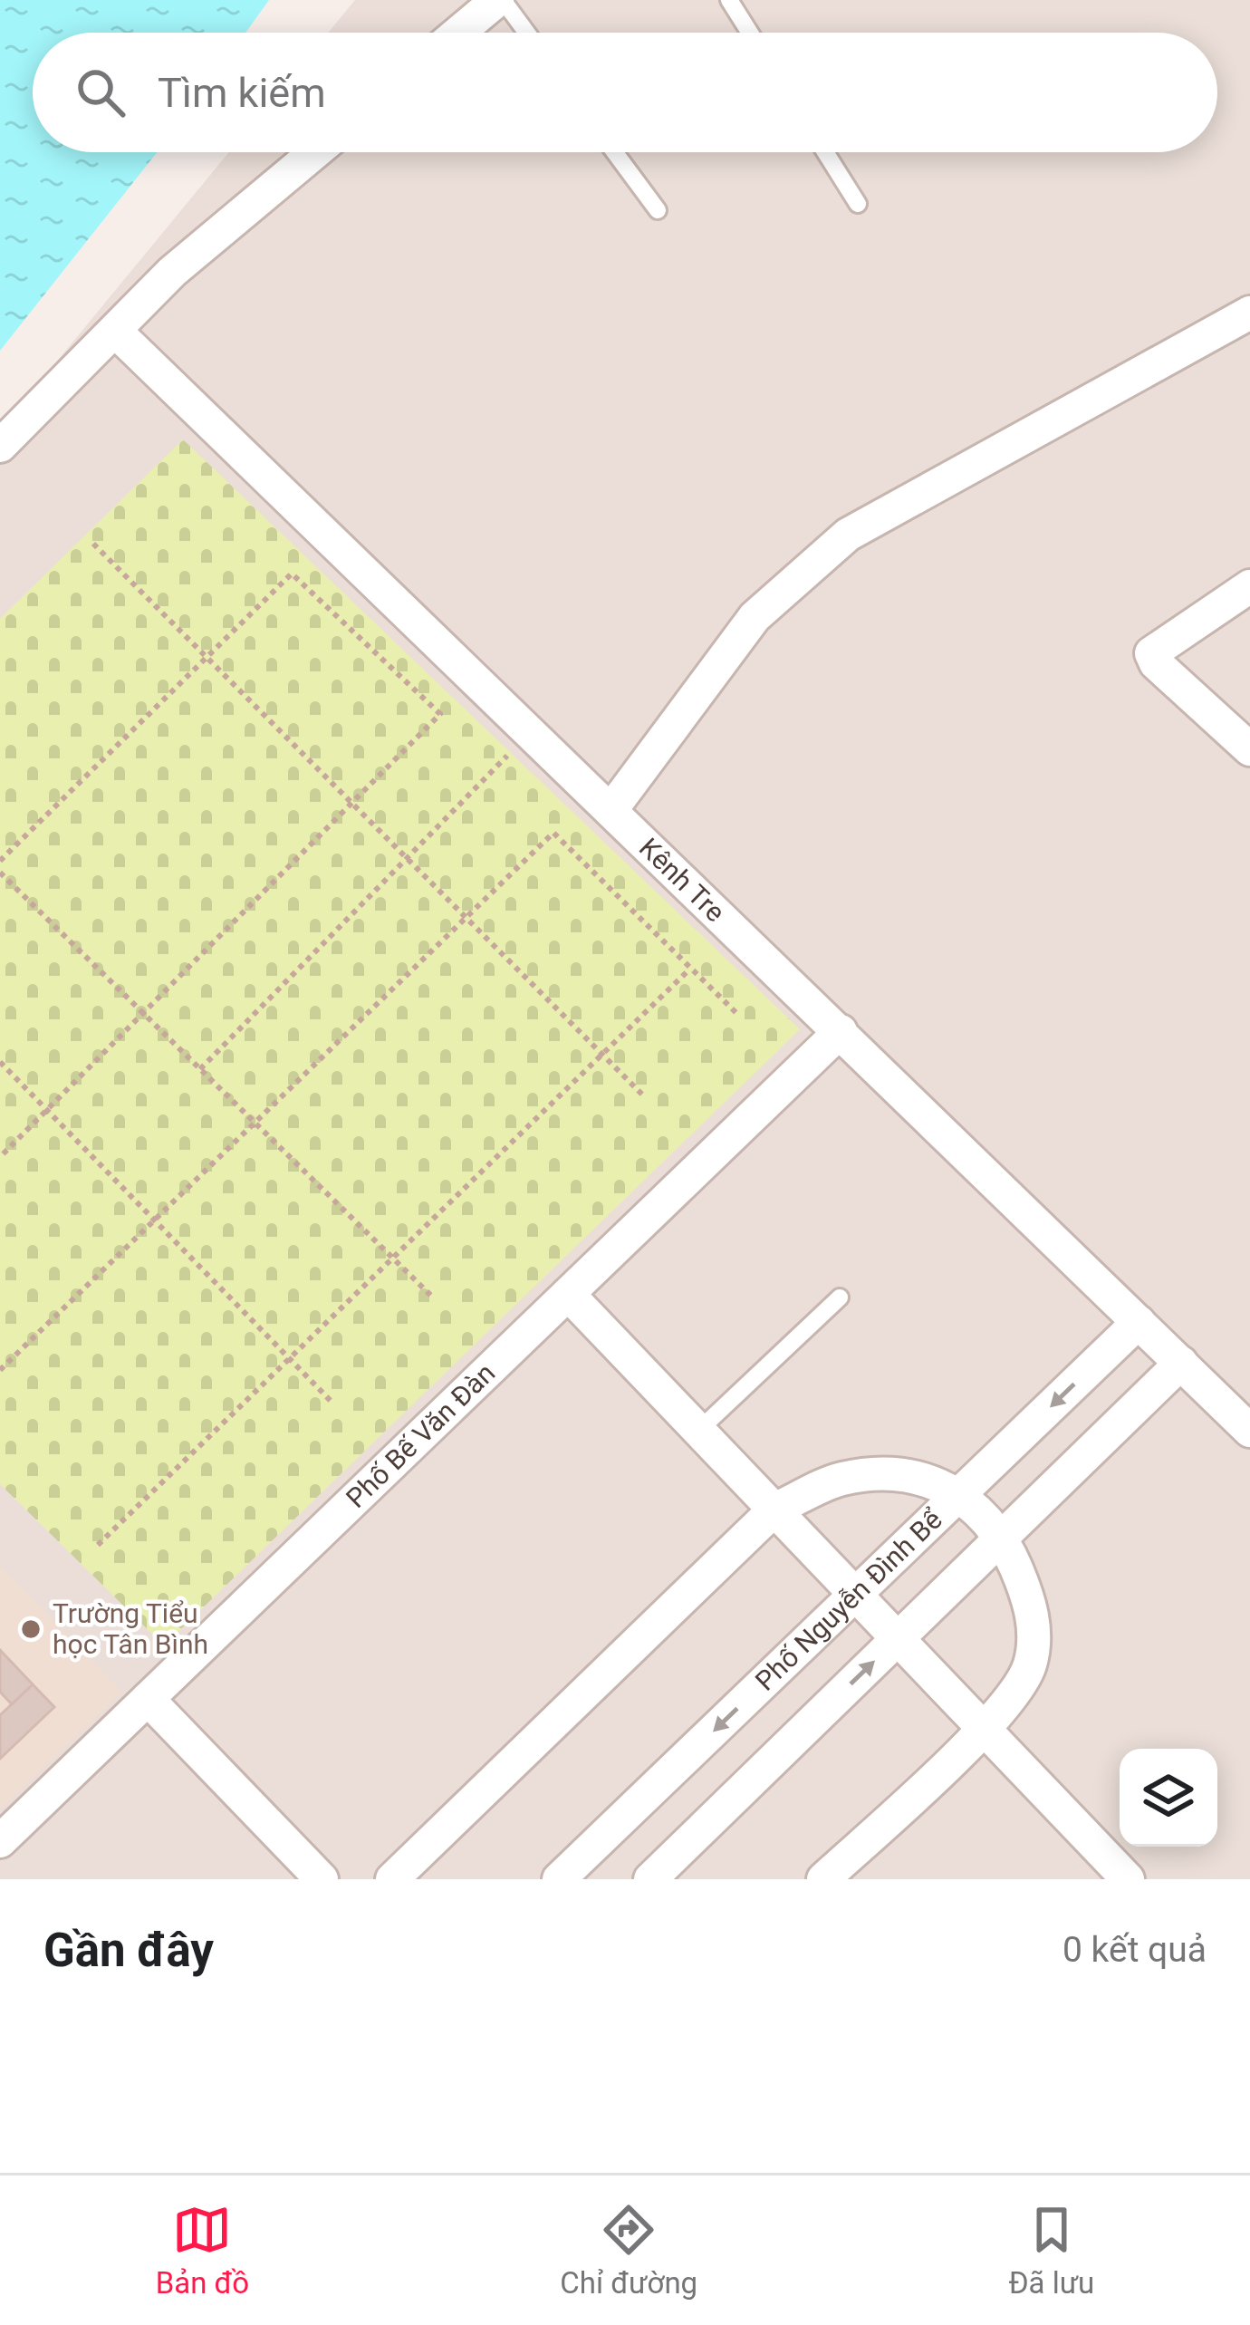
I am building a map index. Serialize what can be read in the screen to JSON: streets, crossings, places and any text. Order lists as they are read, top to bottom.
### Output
{
  "streets": {
    "street": ["Kênh Tre", "Phố Bế Văn Đàn", "Phố Nguyễn Đình Bể"]
  },
  "crossings": [
    ["Kênh Tre", "Phố Bế Văn Đàn"],
    ["Kênh Tre", "Phố Nguyễn Đình Bể"]
  ],
  "places": ["Trường Tiểu học Tân Bình"],
  "page": {
    "search": "Tìm kiếm",
    "heading": ["Gần đây", "0 kết quả"],
    "nav": ["Bản đồ", "Chỉ đường", "Đã lưu"]
  }
}
